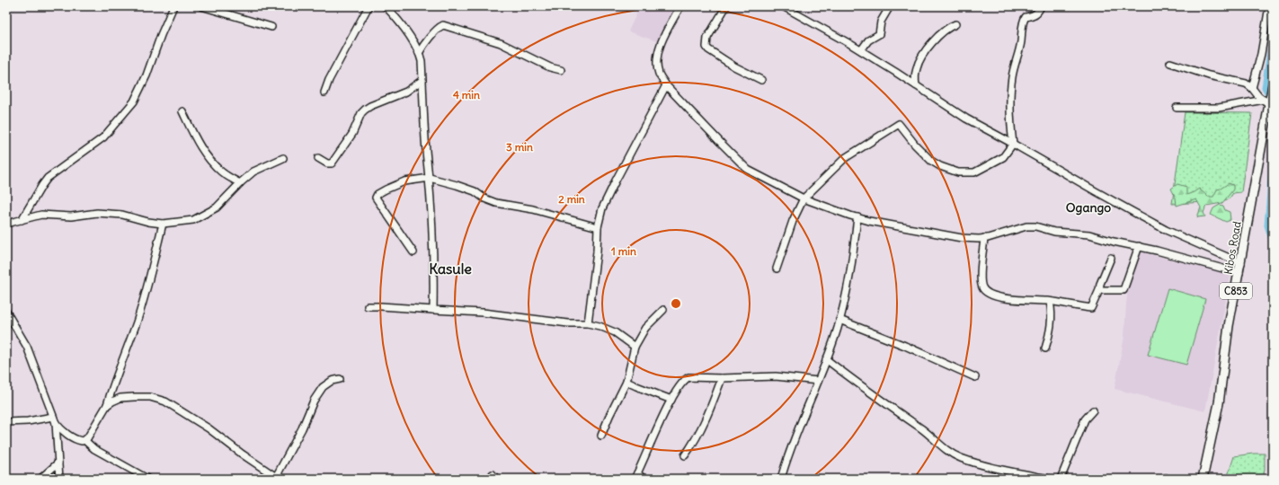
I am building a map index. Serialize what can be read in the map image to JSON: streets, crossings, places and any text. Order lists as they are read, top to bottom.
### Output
{
  "streets": {
    "main road": ["Kibos Road", "C853"]
  },
  "districts": ["Ogango", "Kasule"],
  "rings": [
    "4 min",
    "3 min",
    "2 min",
    "1 min"
  ]
}
